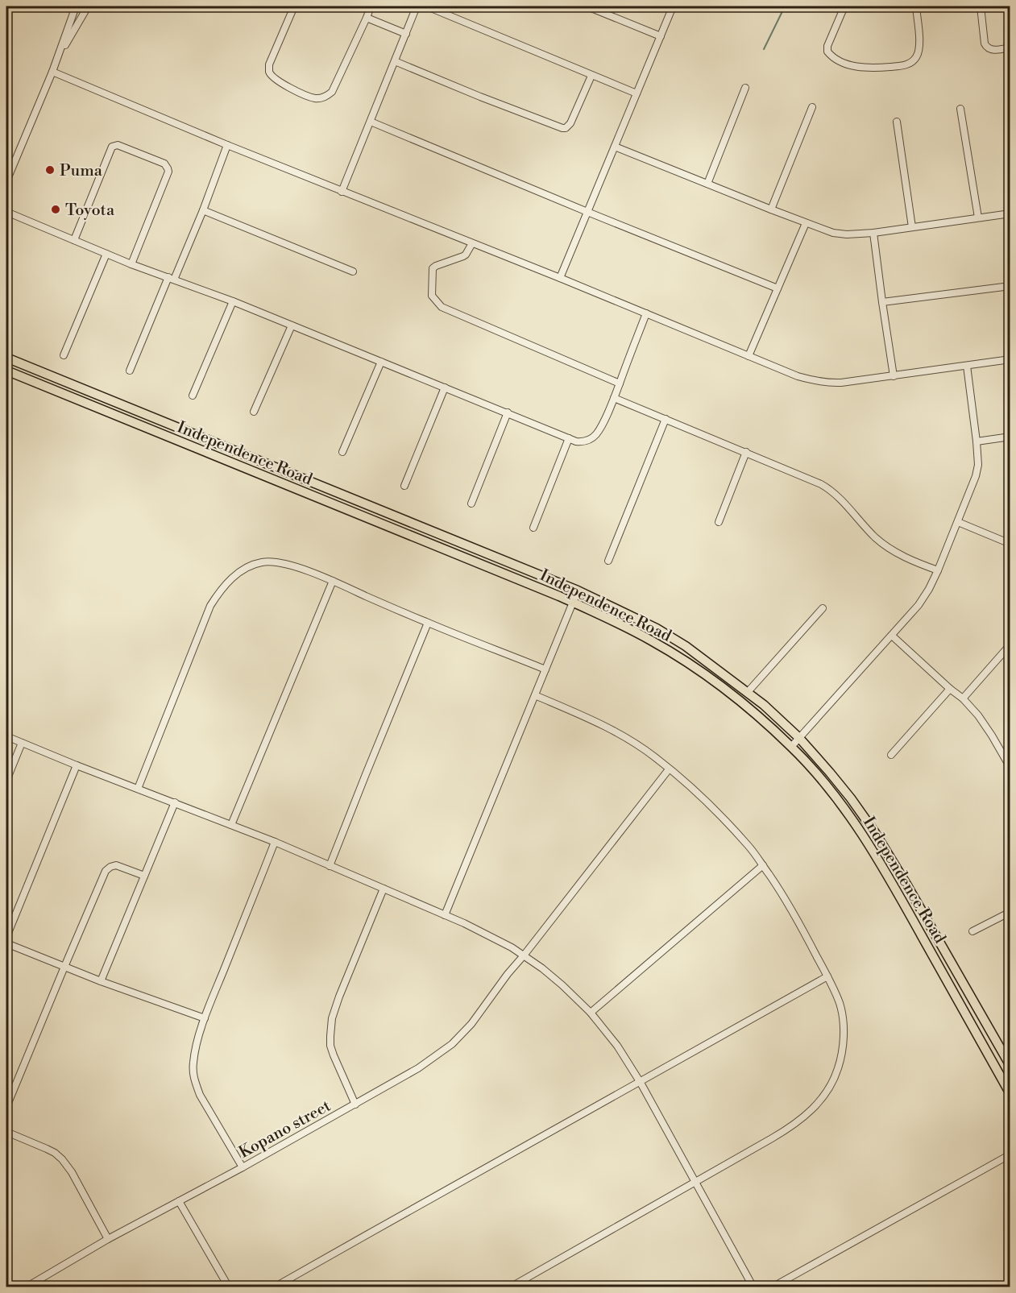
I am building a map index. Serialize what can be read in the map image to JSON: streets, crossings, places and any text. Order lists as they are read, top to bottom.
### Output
{
  "streets": {
    "main road": ["Independence Road"],
    "street": ["Kopano street"]
  },
  "places": ["Puma", "Toyota"]
}
